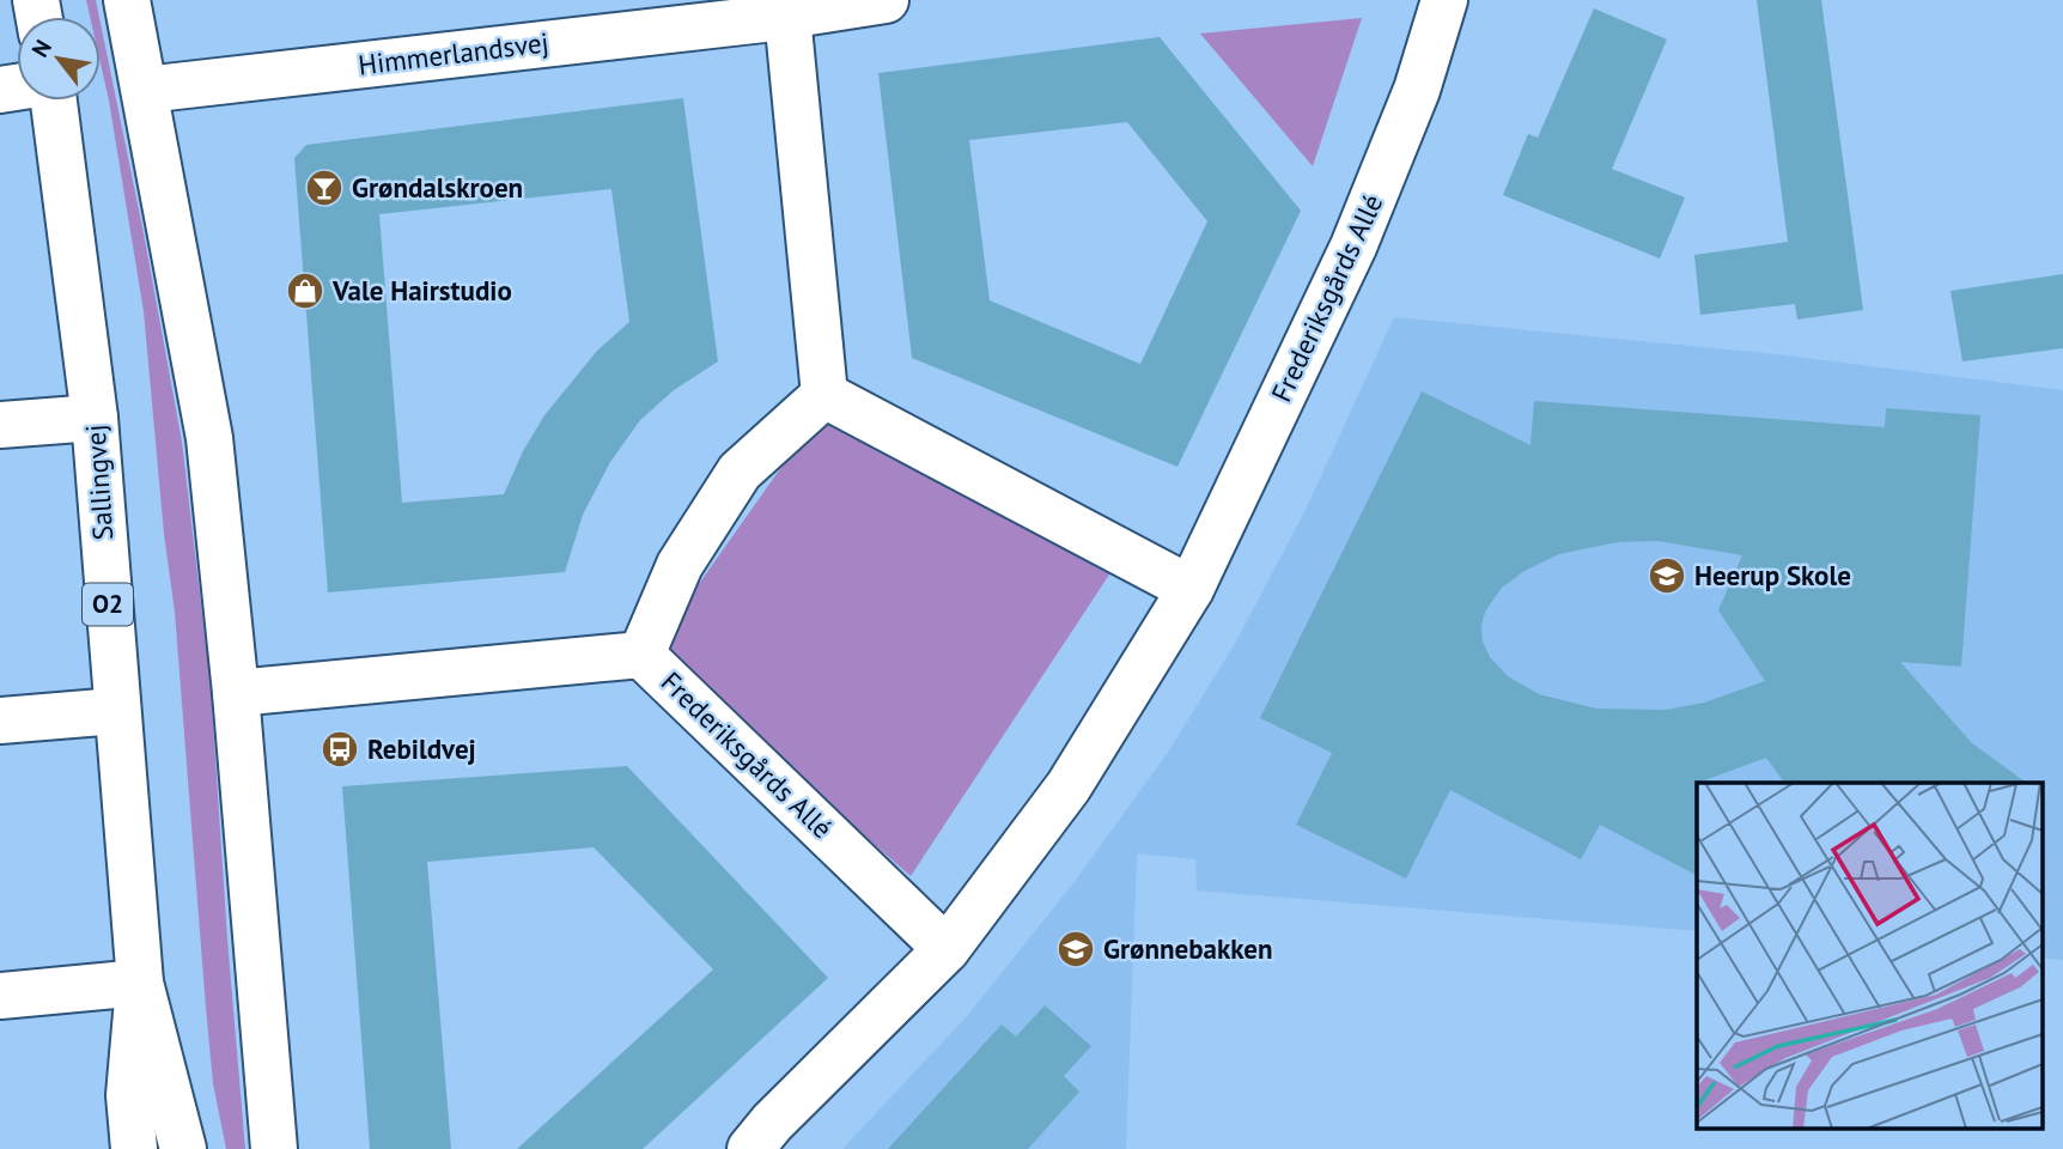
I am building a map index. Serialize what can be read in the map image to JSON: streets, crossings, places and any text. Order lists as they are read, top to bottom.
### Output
{
  "streets": {
    "street": [
      "Himmerlandsvej",
      "Frederiksgårds Allé",
      "Sallingvej",
      "O2"
    ]
  },
  "places": {
    "bar": ["Grøndalskroen"],
    "shop": ["Vale Hairstudio"],
    "school or university": ["Heerup Skole", "Grønnebakken"],
    "bus stop": ["Rebildvej"]
  },
  "north": "top left"
}
